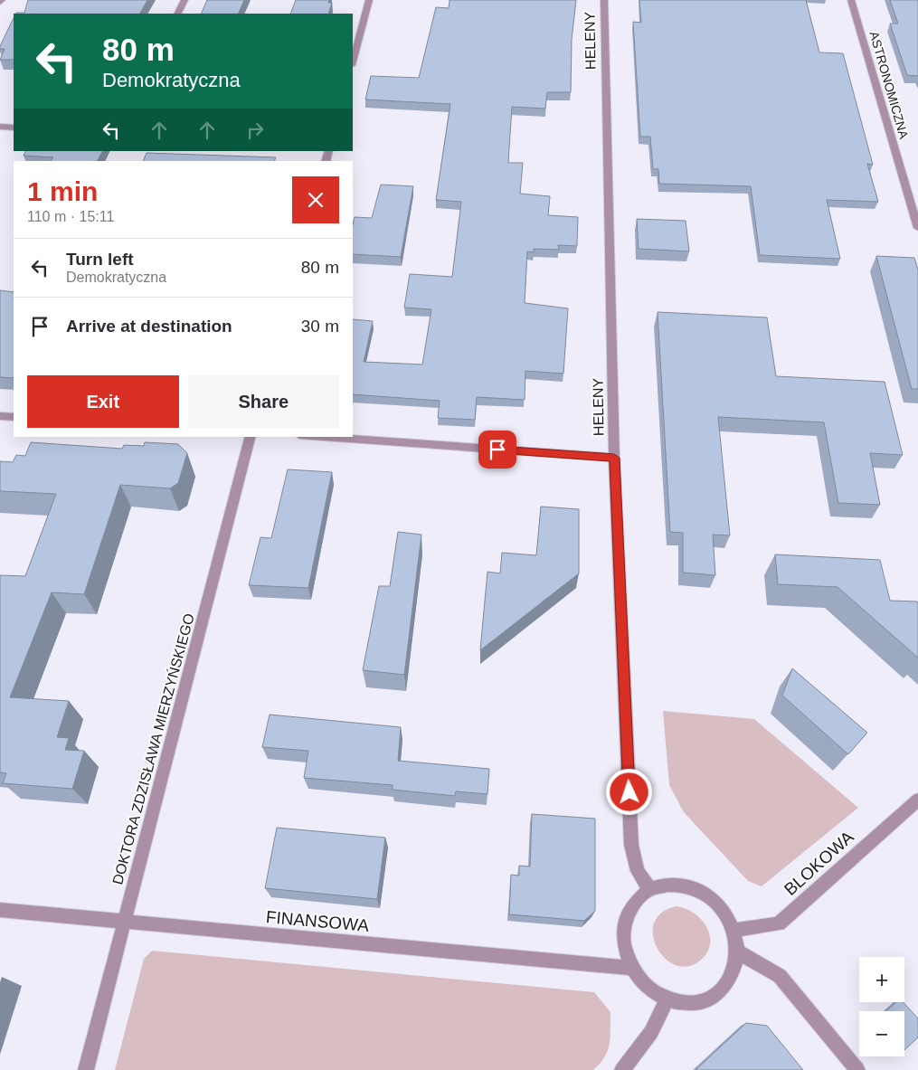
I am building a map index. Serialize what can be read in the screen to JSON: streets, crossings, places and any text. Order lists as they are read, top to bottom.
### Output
{
  "streets": {
    "street": [
      "HELENY",
      "ASTRONOMICZNA",
      "DOKTORA ZDZISŁAWA MIERZYŃSKIEGO",
      "BLOKOWA",
      "FINANSOWA"
    ]
  },
  "crossings": [
    ["HELENY", "BLOKOWA"],
    ["HELENY", "FINANSOWA"],
    ["DOKTORA ZDZISŁAWA MIERZYŃSKIEGO", "FINANSOWA"],
    ["BLOKOWA", "FINANSOWA"]
  ],
  "page": {
    "turn": ["80 m", "Demokratyczna"],
    "heading": ["1 min", "110 m · 15:11"],
    "list": [
      {
        "name": "Turn left",
        "note": "Demokratyczna",
        "value": "80 m"
      },
      {
        "name": "Arrive at destination",
        "value": "30 m"
      }
    ],
    "buttons": ["Exit", "Share"],
    "map_buttons": ["+", "−"]
  }
}
